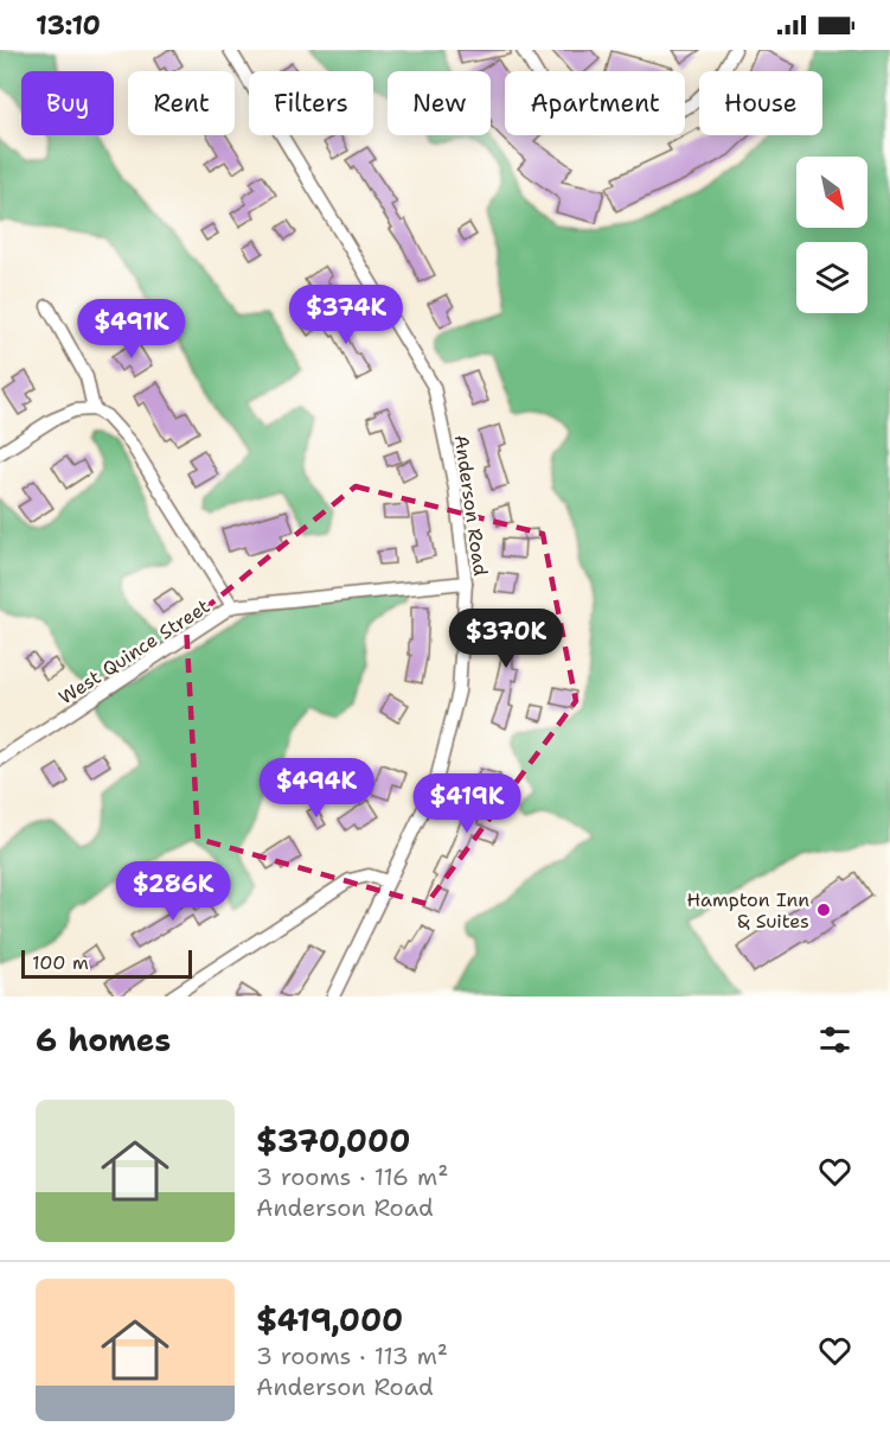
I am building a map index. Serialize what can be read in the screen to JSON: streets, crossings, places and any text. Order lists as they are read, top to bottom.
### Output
{
  "streets": {
    "street": ["Anderson Road", "West Quince Street"]
  },
  "crossings": [
    ["Anderson Road", "West Quince Street"]
  ],
  "places": ["Hampton Inn & Suites"],
  "scale_bar": "100 m",
  "north": "bottom right",
  "page": {
    "status": "13:10",
    "chip": [
      "Buy",
      "Rent",
      "Filters",
      "New",
      "Apartment",
      "House"
    ],
    "price": [
      "$374K",
      "$491K",
      "$370K",
      "$494K",
      "$419K",
      "$286K"
    ],
    "scale": "100 m",
    "heading": "6 homes",
    "list": [
      {
        "name": "$370,000",
        "note": "3 rooms · 116 m² · Anderson Road"
      },
      {
        "name": "$419,000",
        "note": "3 rooms · 113 m² · Anderson Road"
      }
    ]
  }
}
